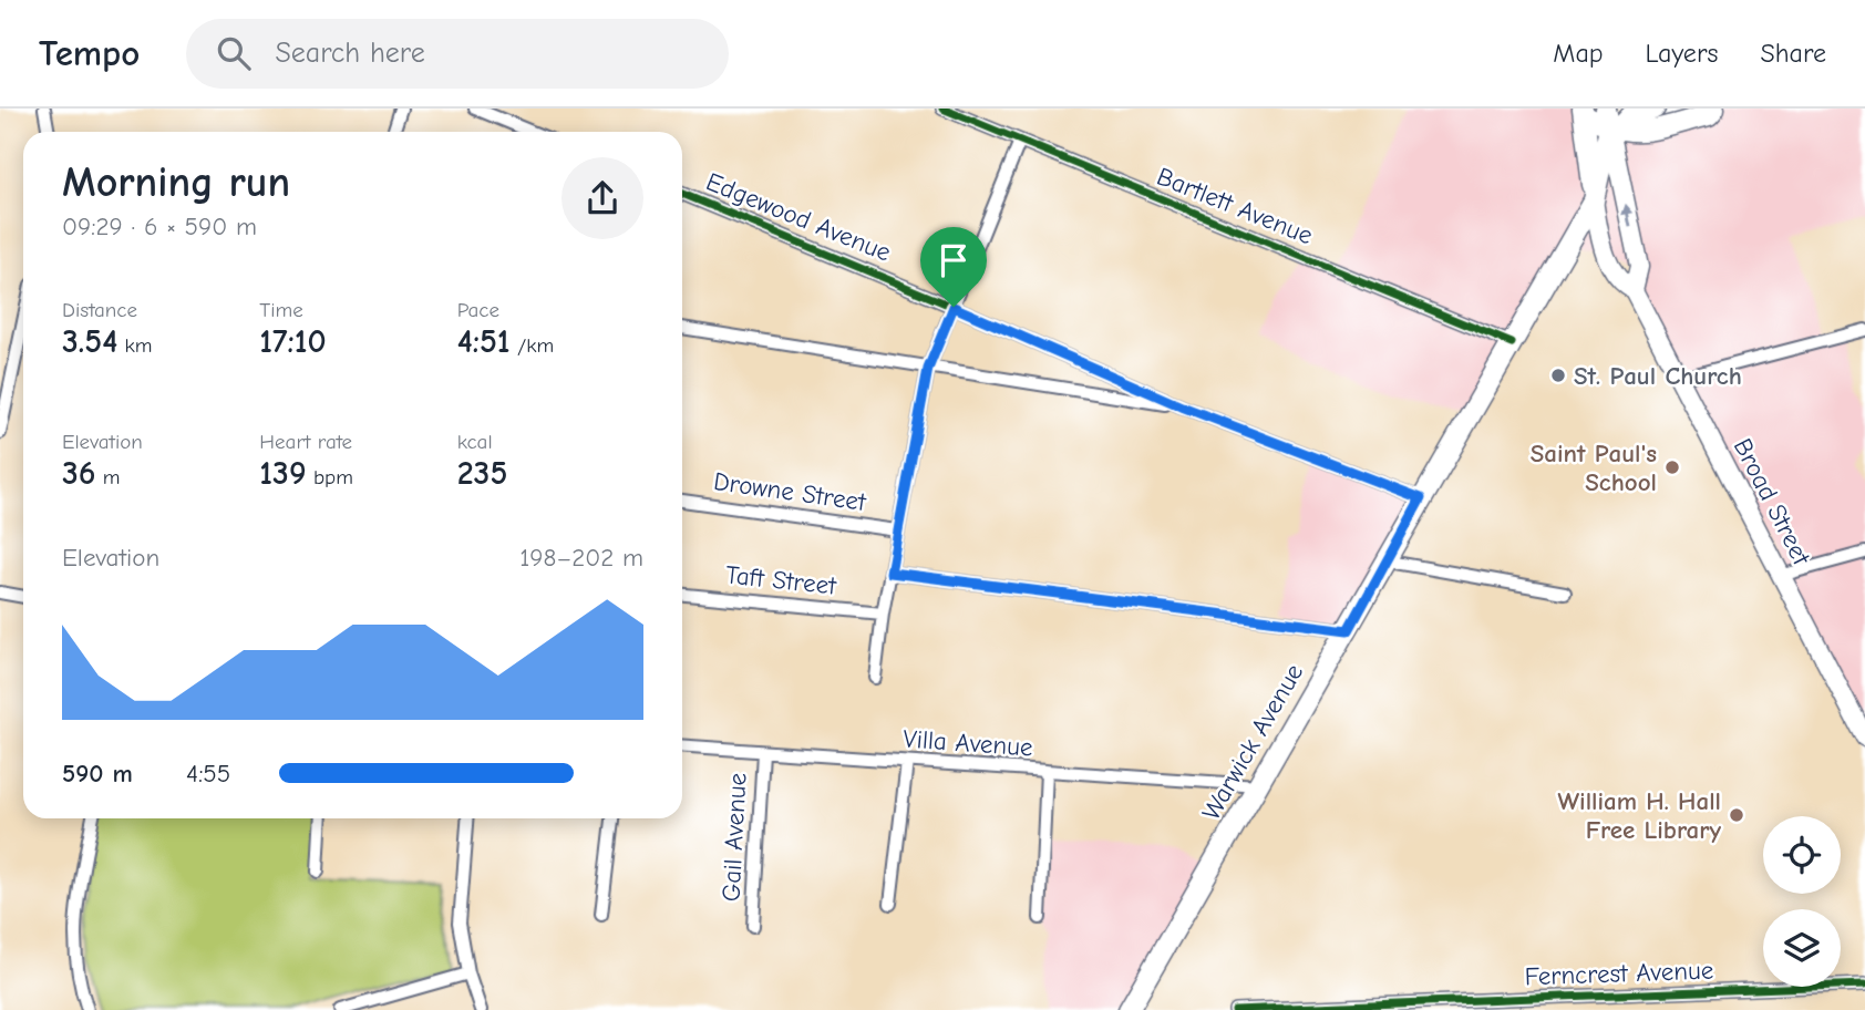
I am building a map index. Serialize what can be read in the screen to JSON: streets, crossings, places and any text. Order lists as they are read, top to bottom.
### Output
{
  "streets": {
    "main road": ["Broad Street", "Warwick Avenue"],
    "street": [
      "Bartlett Avenue",
      "Edgewood Avenue",
      "Drowne Street",
      "Taft Street",
      "Villa Avenue",
      "Gail Avenue",
      "Ferncrest Avenue"
    ]
  },
  "crossings": [
    ["Bartlett Avenue", "Warwick Avenue"],
    ["Edgewood Avenue", "Warwick Avenue"],
    ["Broad Street", "Warwick Avenue"],
    ["Warwick Avenue", "Villa Avenue"],
    ["Villa Avenue", "Gail Avenue"]
  ],
  "places": ["St. Paul Church", "Saint Paul's School", "William H. Hall Free Library"],
  "page": {
    "header": "Tempo",
    "search": "Search here",
    "nav": ["Map", "Layers", "Share"],
    "heading": ["Morning run", "09:29 · 6 × 590 m"],
    "stats": [
      ["Distance", "3.54 km"],
      ["Time", "17:10"],
      ["Pace", "4:51 /km"],
      ["Elevation", "36 m"],
      ["Heart rate", "139 bpm"],
      ["kcal", "235"]
    ],
    "chart": ["Elevation", "198–202 m"],
    "list": [
      {
        "name": "590 m",
        "note": "4:55"
      }
    ]
  }
}
